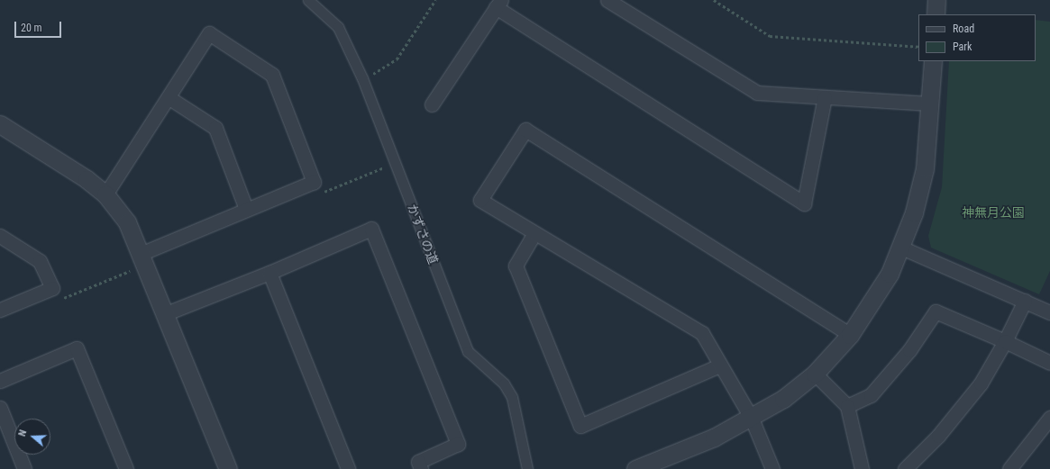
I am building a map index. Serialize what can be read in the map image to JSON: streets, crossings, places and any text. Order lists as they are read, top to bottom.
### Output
{
  "streets": {
    "street": ["かずさの道"]
  },
  "parks": ["神無月公園"],
  "legend": ["Road", "Park"],
  "scale_bar": "20 m",
  "north": "left"
}
